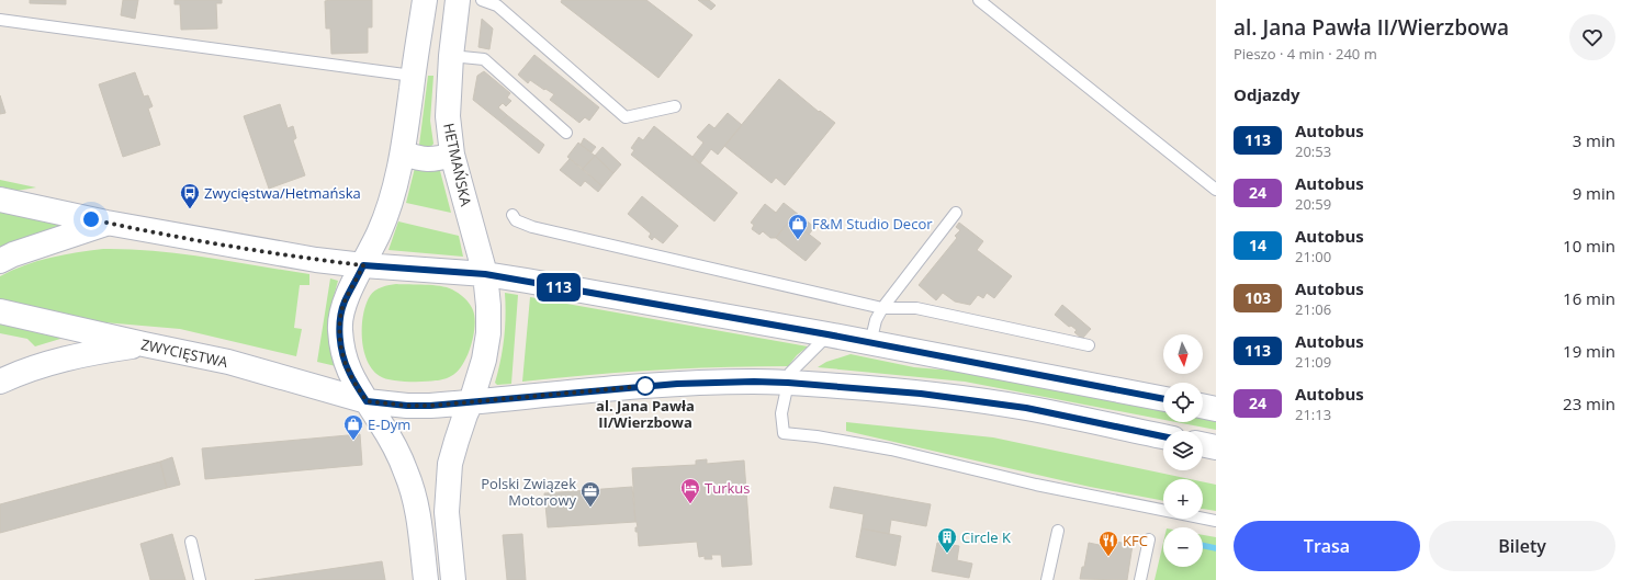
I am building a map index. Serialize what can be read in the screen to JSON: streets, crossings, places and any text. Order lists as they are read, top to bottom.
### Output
{
  "streets": {
    "main road": ["HETMAŃSKA", "ZWYCIĘSTWA"]
  },
  "crossings": [
    ["HETMAŃSKA", "ZWYCIĘSTWA"]
  ],
  "places": {
    "bus stop": ["Zwycięstwa/Hetmańska"],
    "shop": ["F&M Studio Decor", "E-Dym"],
    "other": ["al. Jana Pawła II/Wierzbowa"],
    "hotel": ["Turkus"],
    "office": ["Polski Związek Motorowy"],
    "building": ["Circle K"],
    "restaurant": ["KFC"]
  },
  "lines": ["bus line 113"],
  "north": "bottom",
  "page": {
    "on_map": "113",
    "heading": [
      ["al. Jana Pawła II/Wierzbowa", "Pieszo · 4 min · 240 m"],
      "Odjazdy"
    ],
    "list": [
      {
        "mark": "113",
        "name": "Autobus",
        "note": "20:53",
        "value": "3 min"
      },
      {
        "mark": "24",
        "name": "Autobus",
        "note": "20:59",
        "value": "9 min"
      },
      {
        "mark": "14",
        "name": "Autobus",
        "note": "21:00",
        "value": "10 min"
      },
      {
        "mark": "103",
        "name": "Autobus",
        "note": "21:06",
        "value": "16 min"
      },
      {
        "mark": "113",
        "name": "Autobus",
        "note": "21:09",
        "value": "19 min"
      },
      {
        "mark": "24",
        "name": "Autobus",
        "note": "21:13",
        "value": "23 min"
      }
    ],
    "map_buttons": ["+", "−"],
    "buttons": ["Trasa", "Bilety"]
  }
}
